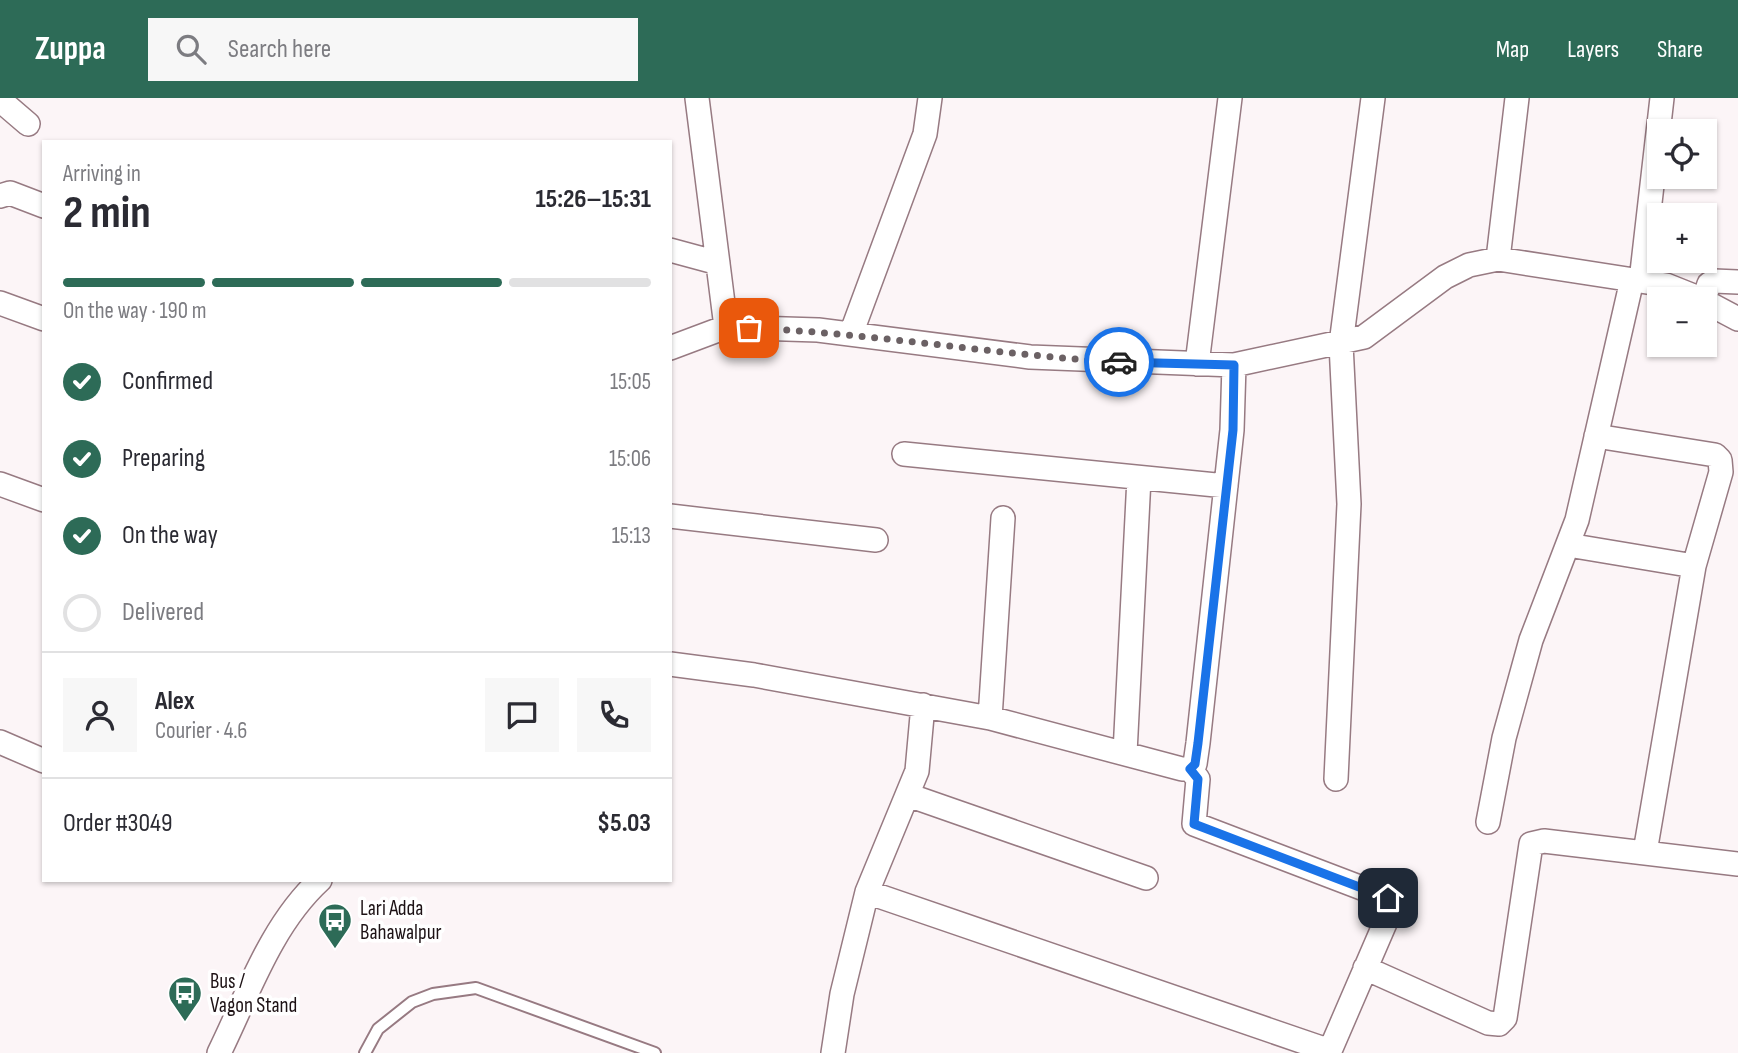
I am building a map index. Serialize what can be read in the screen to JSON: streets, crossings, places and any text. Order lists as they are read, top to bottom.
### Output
{
  "places": {
    "bus stop": ["Lari Adda Bahawalpur", "Bus / Vagon Stand"]
  },
  "page": {
    "header": "Zuppa",
    "search": "Search here",
    "nav": ["Map", "Layers", "Share"],
    "map_buttons": ["+", "−"],
    "heading": ["2 min", "Arriving in", "15:26–15:31"],
    "panel": [
      "Alex",
      "Courier · 4.6",
      "Order #3049",
      "$5.03"
    ],
    "bar": "On the way · 190 m",
    "list": [
      ["Confirmed", "15:05"],
      ["Preparing", "15:06"],
      ["On the way", "15:13"],
      "Delivered"
    ]
  }
}
